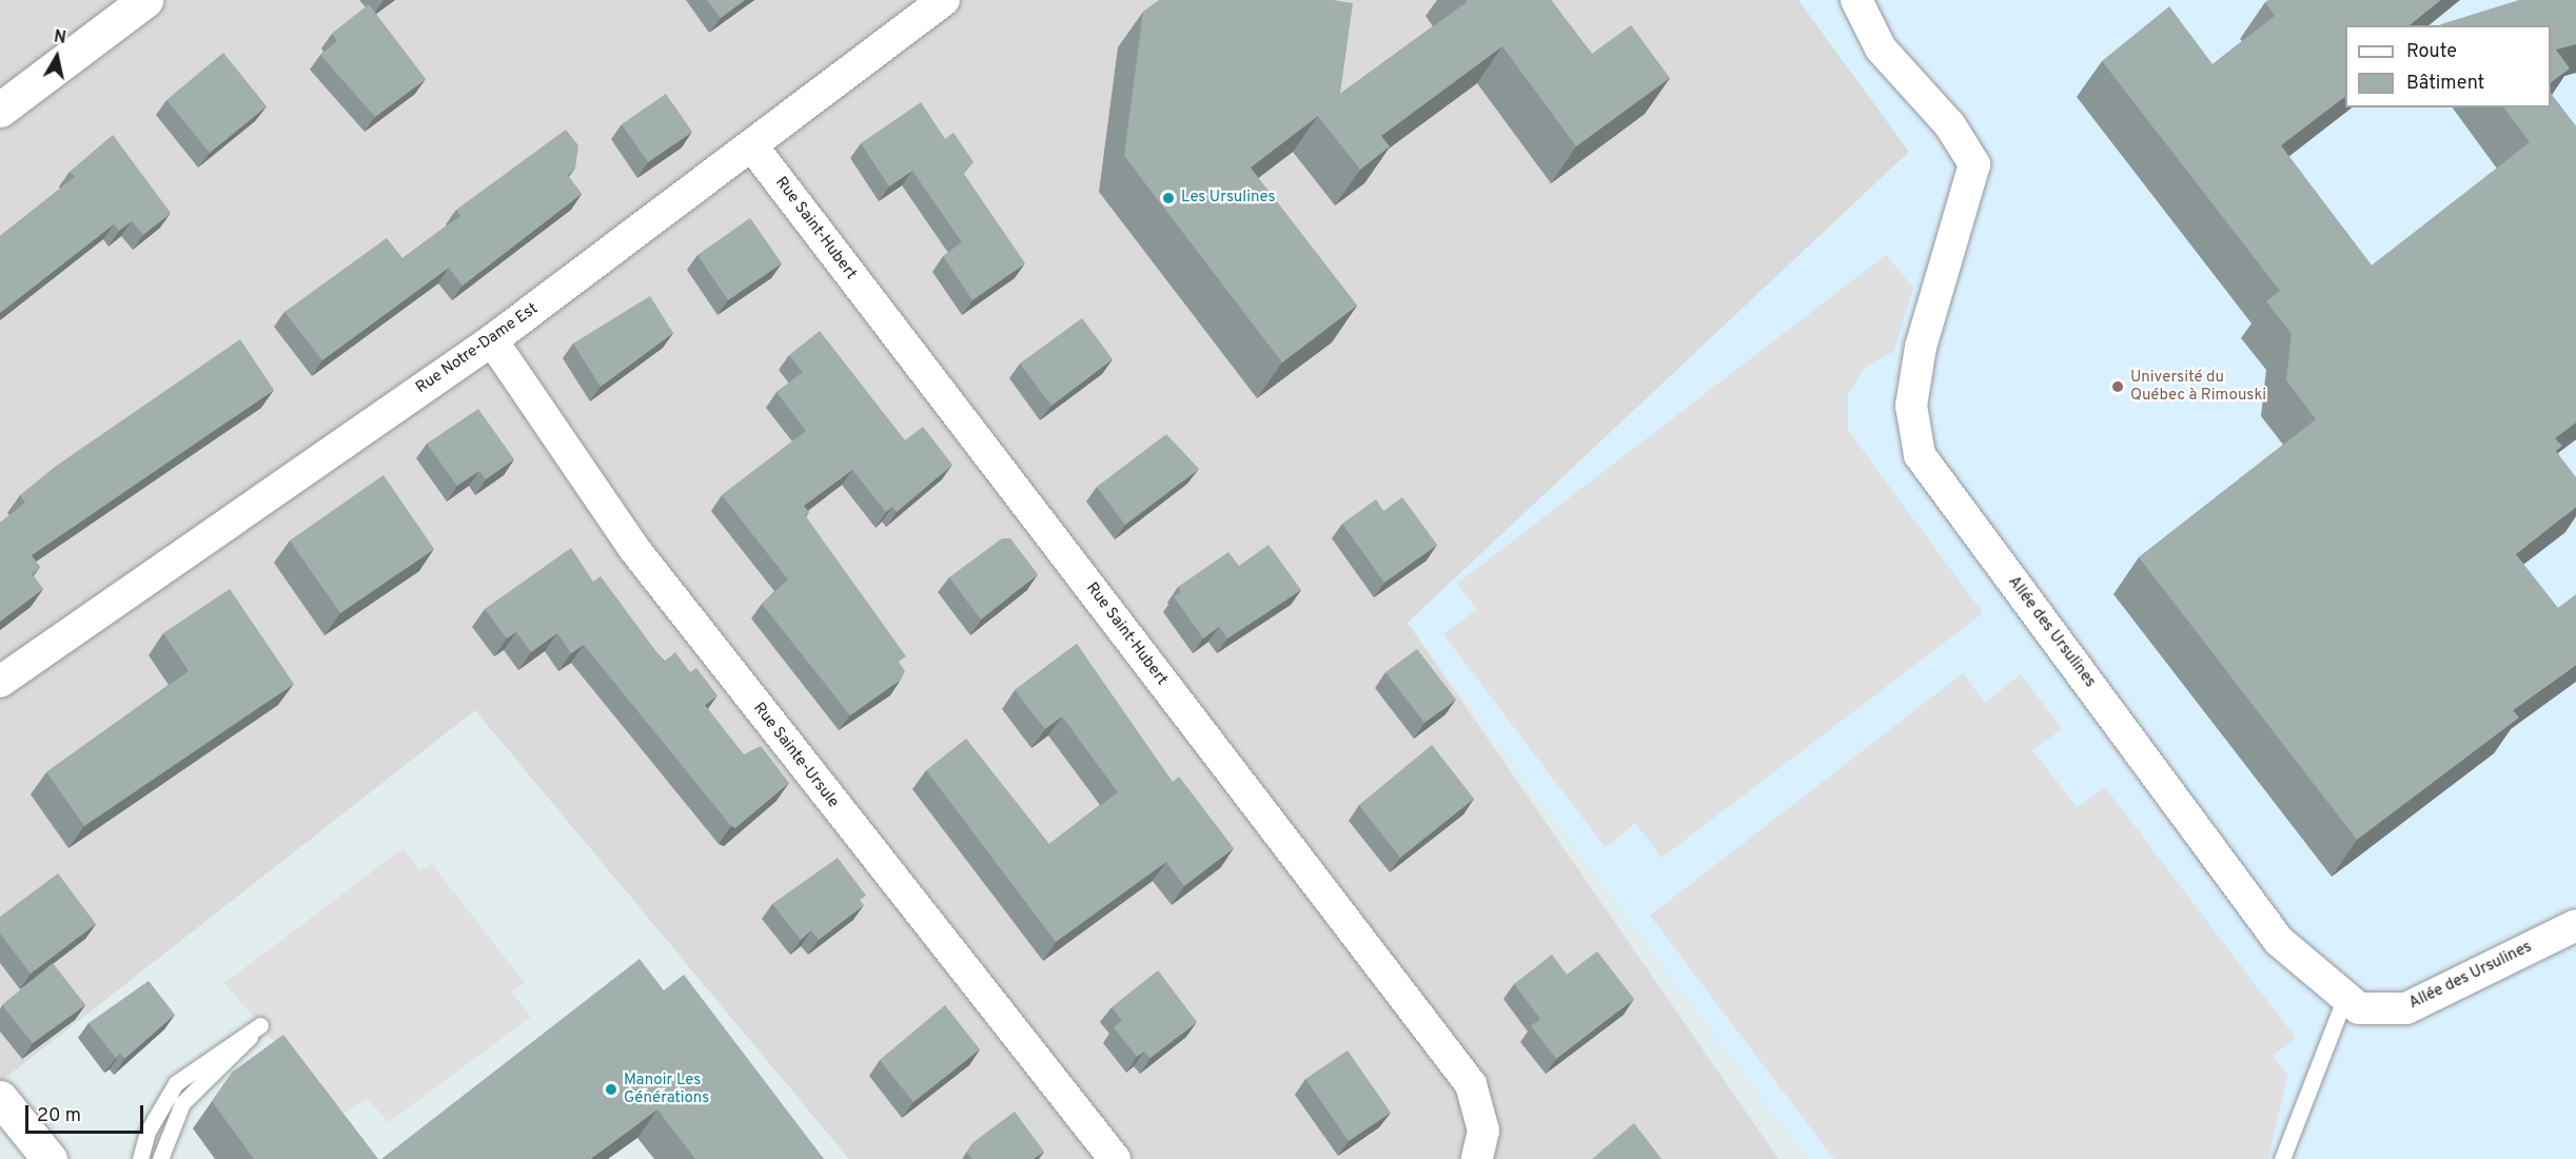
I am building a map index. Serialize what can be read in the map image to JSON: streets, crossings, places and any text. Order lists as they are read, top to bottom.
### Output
{
  "streets": {
    "street": [
      "Rue Saint-Hubert",
      "Rue Notre-Dame Est",
      "Allée des Ursulines",
      "Rue Sainte-Ursule"
    ]
  },
  "crossings": [
    ["Rue Saint-Hubert", "Rue Notre-Dame Est"],
    ["Rue Notre-Dame Est", "Rue Sainte-Ursule"]
  ],
  "places": ["Les Ursulines", "Université du Québec à Rimouski", "Manoir Les Générations"],
  "legend": ["Route", "Bâtiment"],
  "scale_bar": "20 m",
  "north": "top"
}
